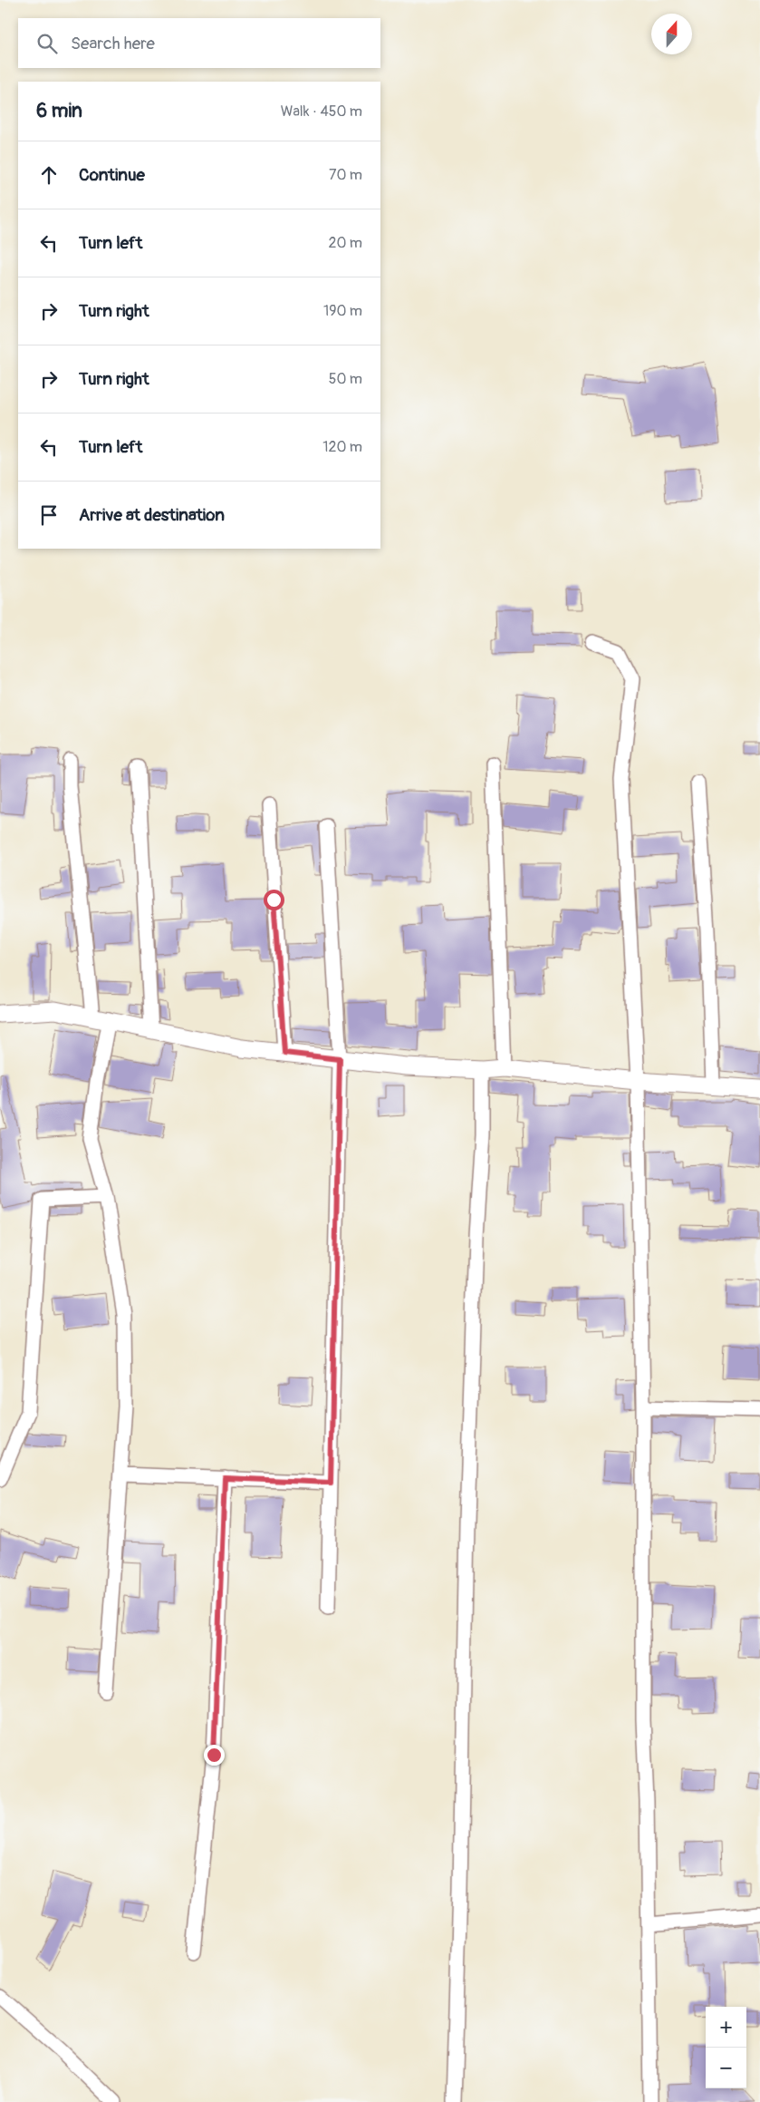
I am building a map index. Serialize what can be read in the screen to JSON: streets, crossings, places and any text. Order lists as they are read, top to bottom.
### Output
{
  "north": "top",
  "page": {
    "search": "Search here",
    "heading": ["6 min", "Walk · 450 m"],
    "list": [
      ["Continue", "70 m"],
      ["Turn left", "20 m"],
      ["Turn right", "190 m"],
      ["Turn right", "50 m"],
      ["Turn left", "120 m"],
      "Arrive at destination"
    ],
    "map_buttons": ["+", "−"]
  }
}
